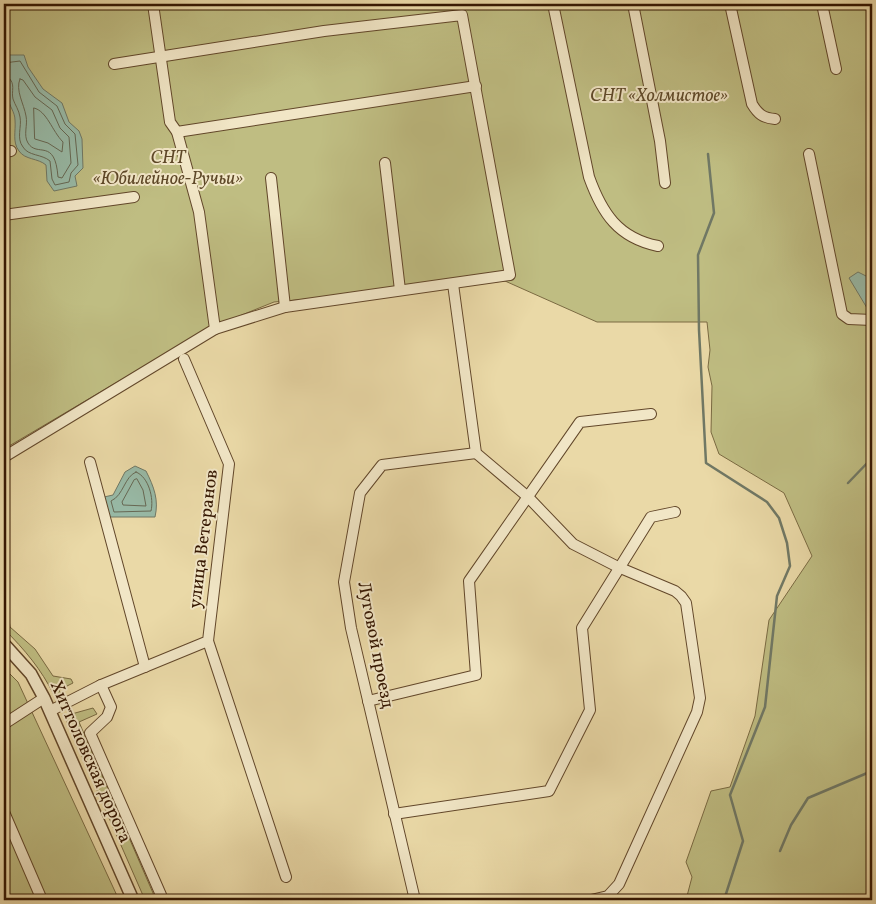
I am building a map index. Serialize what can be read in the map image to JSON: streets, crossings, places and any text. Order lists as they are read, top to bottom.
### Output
{
  "streets": {
    "street": ["улица Ветеранов", "Луговой проезд", "Хиттоловская дорога"]
  },
  "parks": ["СНТ «Холмистое»", "СНТ «Юбилейное-Ручьи»"]
}
